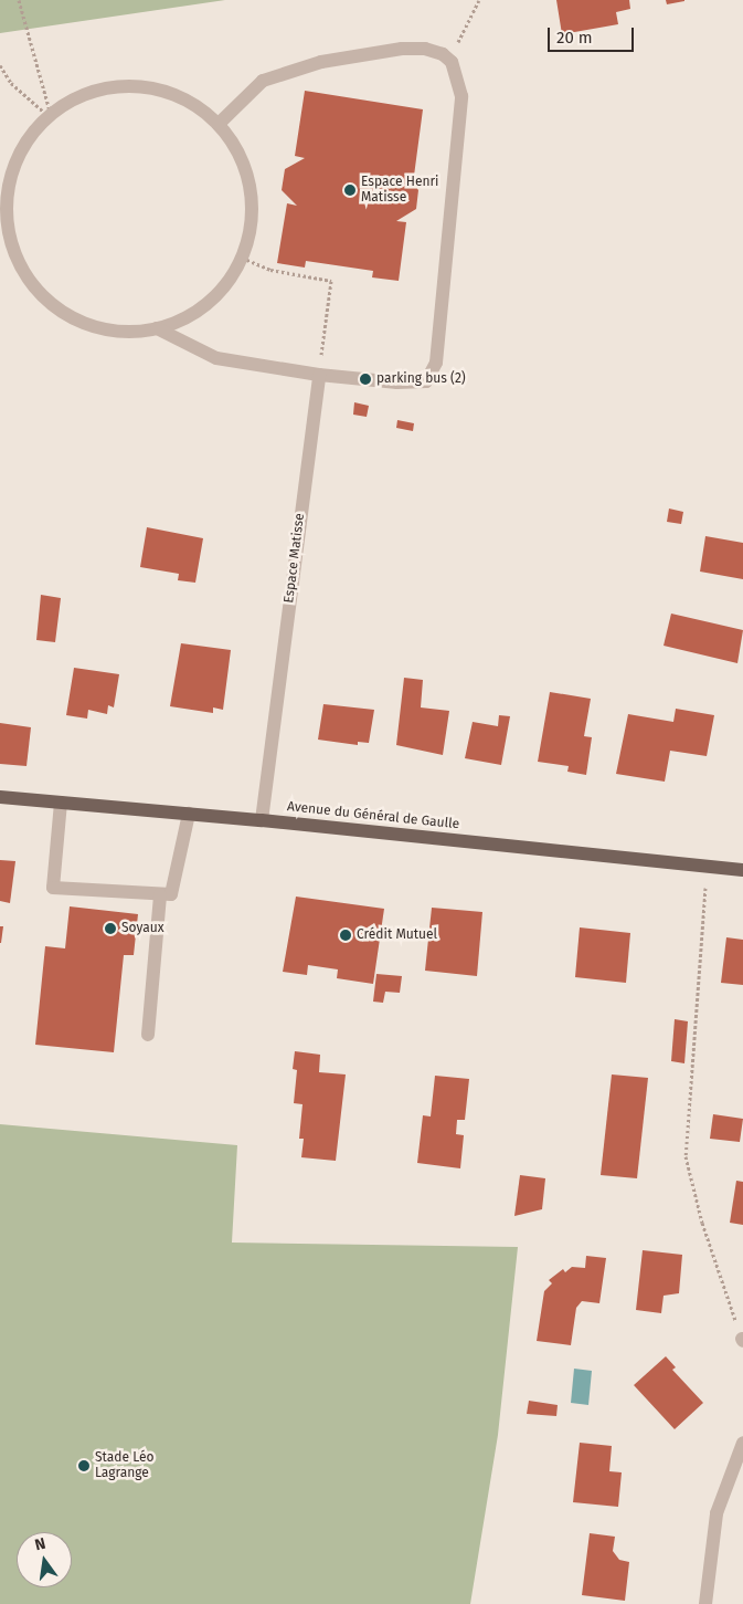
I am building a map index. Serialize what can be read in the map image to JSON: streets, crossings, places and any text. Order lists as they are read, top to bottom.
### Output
{
  "streets": {
    "main road": ["Avenue du Général de Gaulle"],
    "street": ["Espace Matisse"]
  },
  "crossings": [
    ["Espace Matisse", "Avenue du Général de Gaulle"]
  ],
  "places": [
    "Espace Henri Matisse",
    "parking bus (2)",
    "Soyaux",
    "Crédit Mutuel",
    "Stade Léo Lagrange"
  ],
  "scale_bar": "20 m",
  "north": "top"
}
